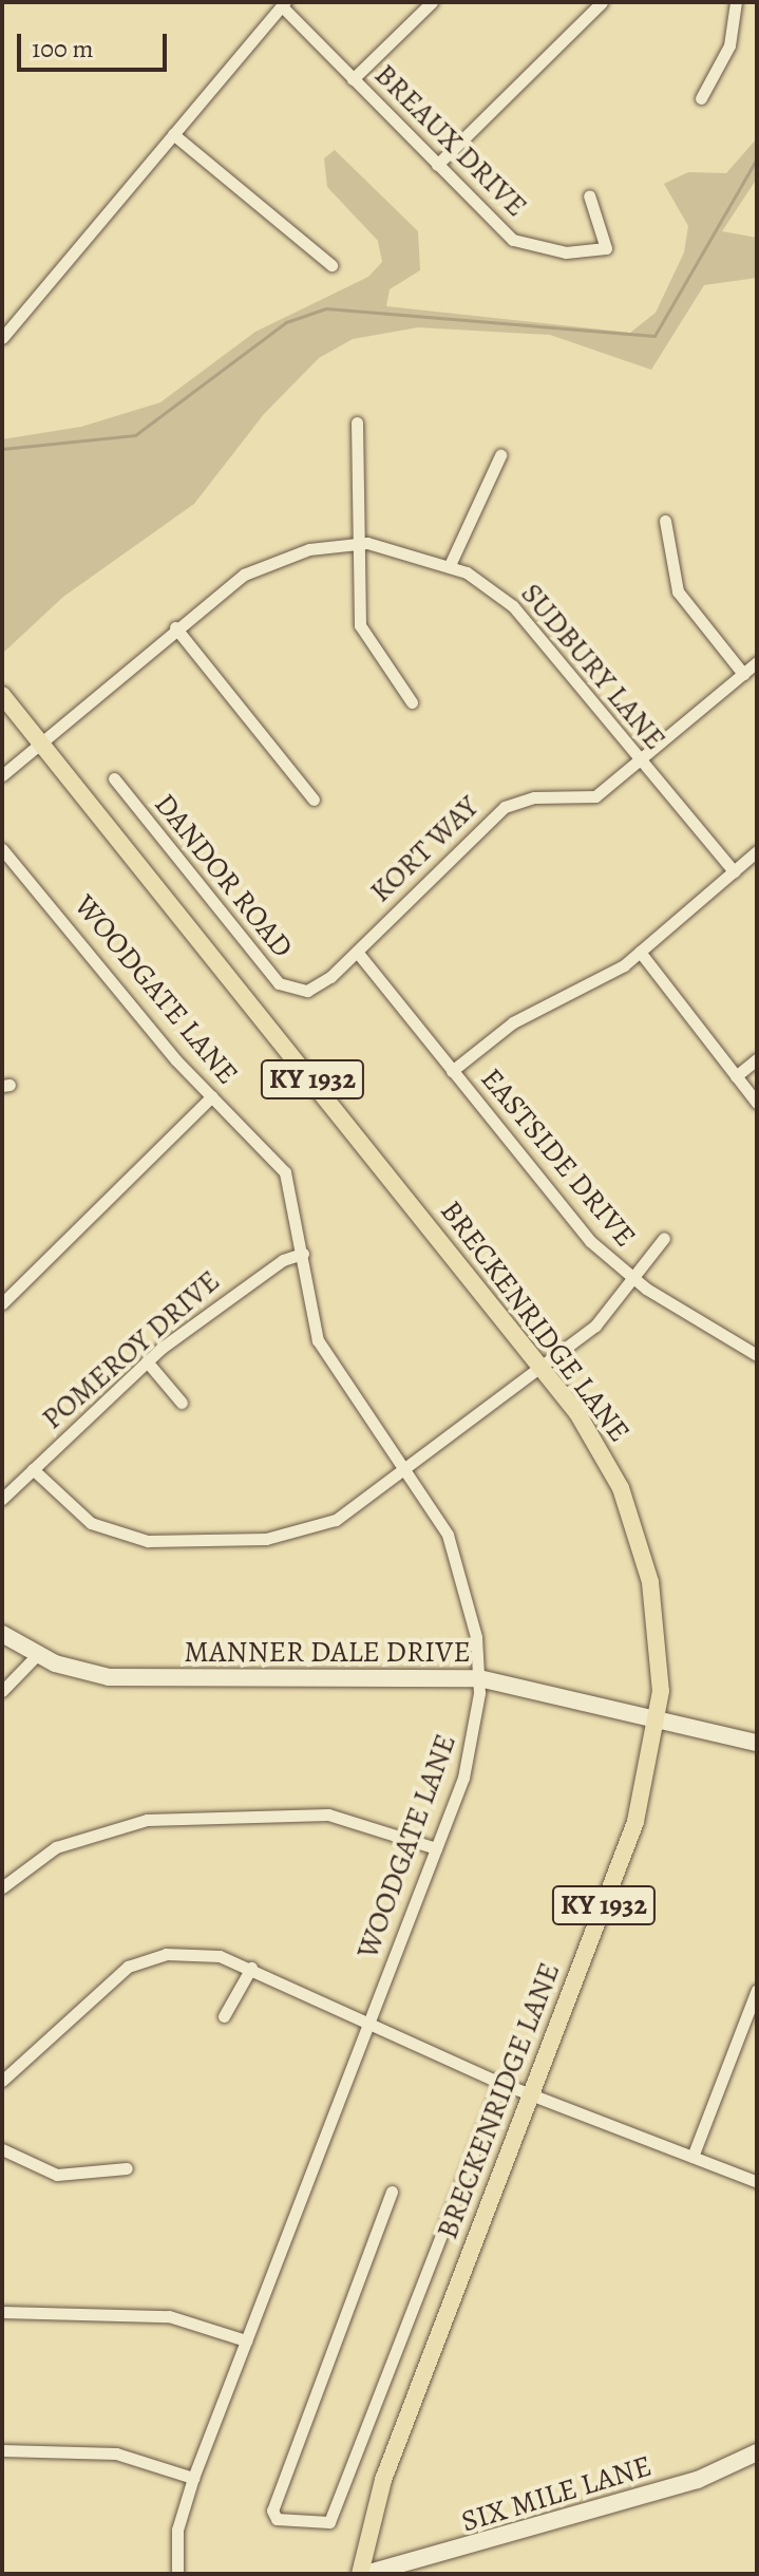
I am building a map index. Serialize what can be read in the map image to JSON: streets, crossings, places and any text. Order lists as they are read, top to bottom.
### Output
{
  "streets": {
    "main road": ["KY 1932", "BRECKENRIDGE LANE"],
    "street": [
      "BREAUX DRIVE",
      "SUDBURY LANE",
      "KORT WAY",
      "DANDOR ROAD",
      "WOODGATE LANE",
      "EASTSIDE DRIVE",
      "POMEROY DRIVE",
      "MANNER DALE DRIVE",
      "SIX MILE LANE"
    ]
  },
  "crossings": [
    ["SUDBURY LANE", "KORT WAY"],
    ["SUDBURY LANE", "BRECKENRIDGE LANE"],
    ["KORT WAY", "DANDOR ROAD"],
    ["KORT WAY", "EASTSIDE DRIVE"],
    ["WOODGATE LANE", "POMEROY DRIVE"],
    ["WOODGATE LANE", "MANNER DALE DRIVE"],
    ["BRECKENRIDGE LANE", "MANNER DALE DRIVE"],
    ["BRECKENRIDGE LANE", "SIX MILE LANE"]
  ],
  "scale_bar": "100 m"
}
